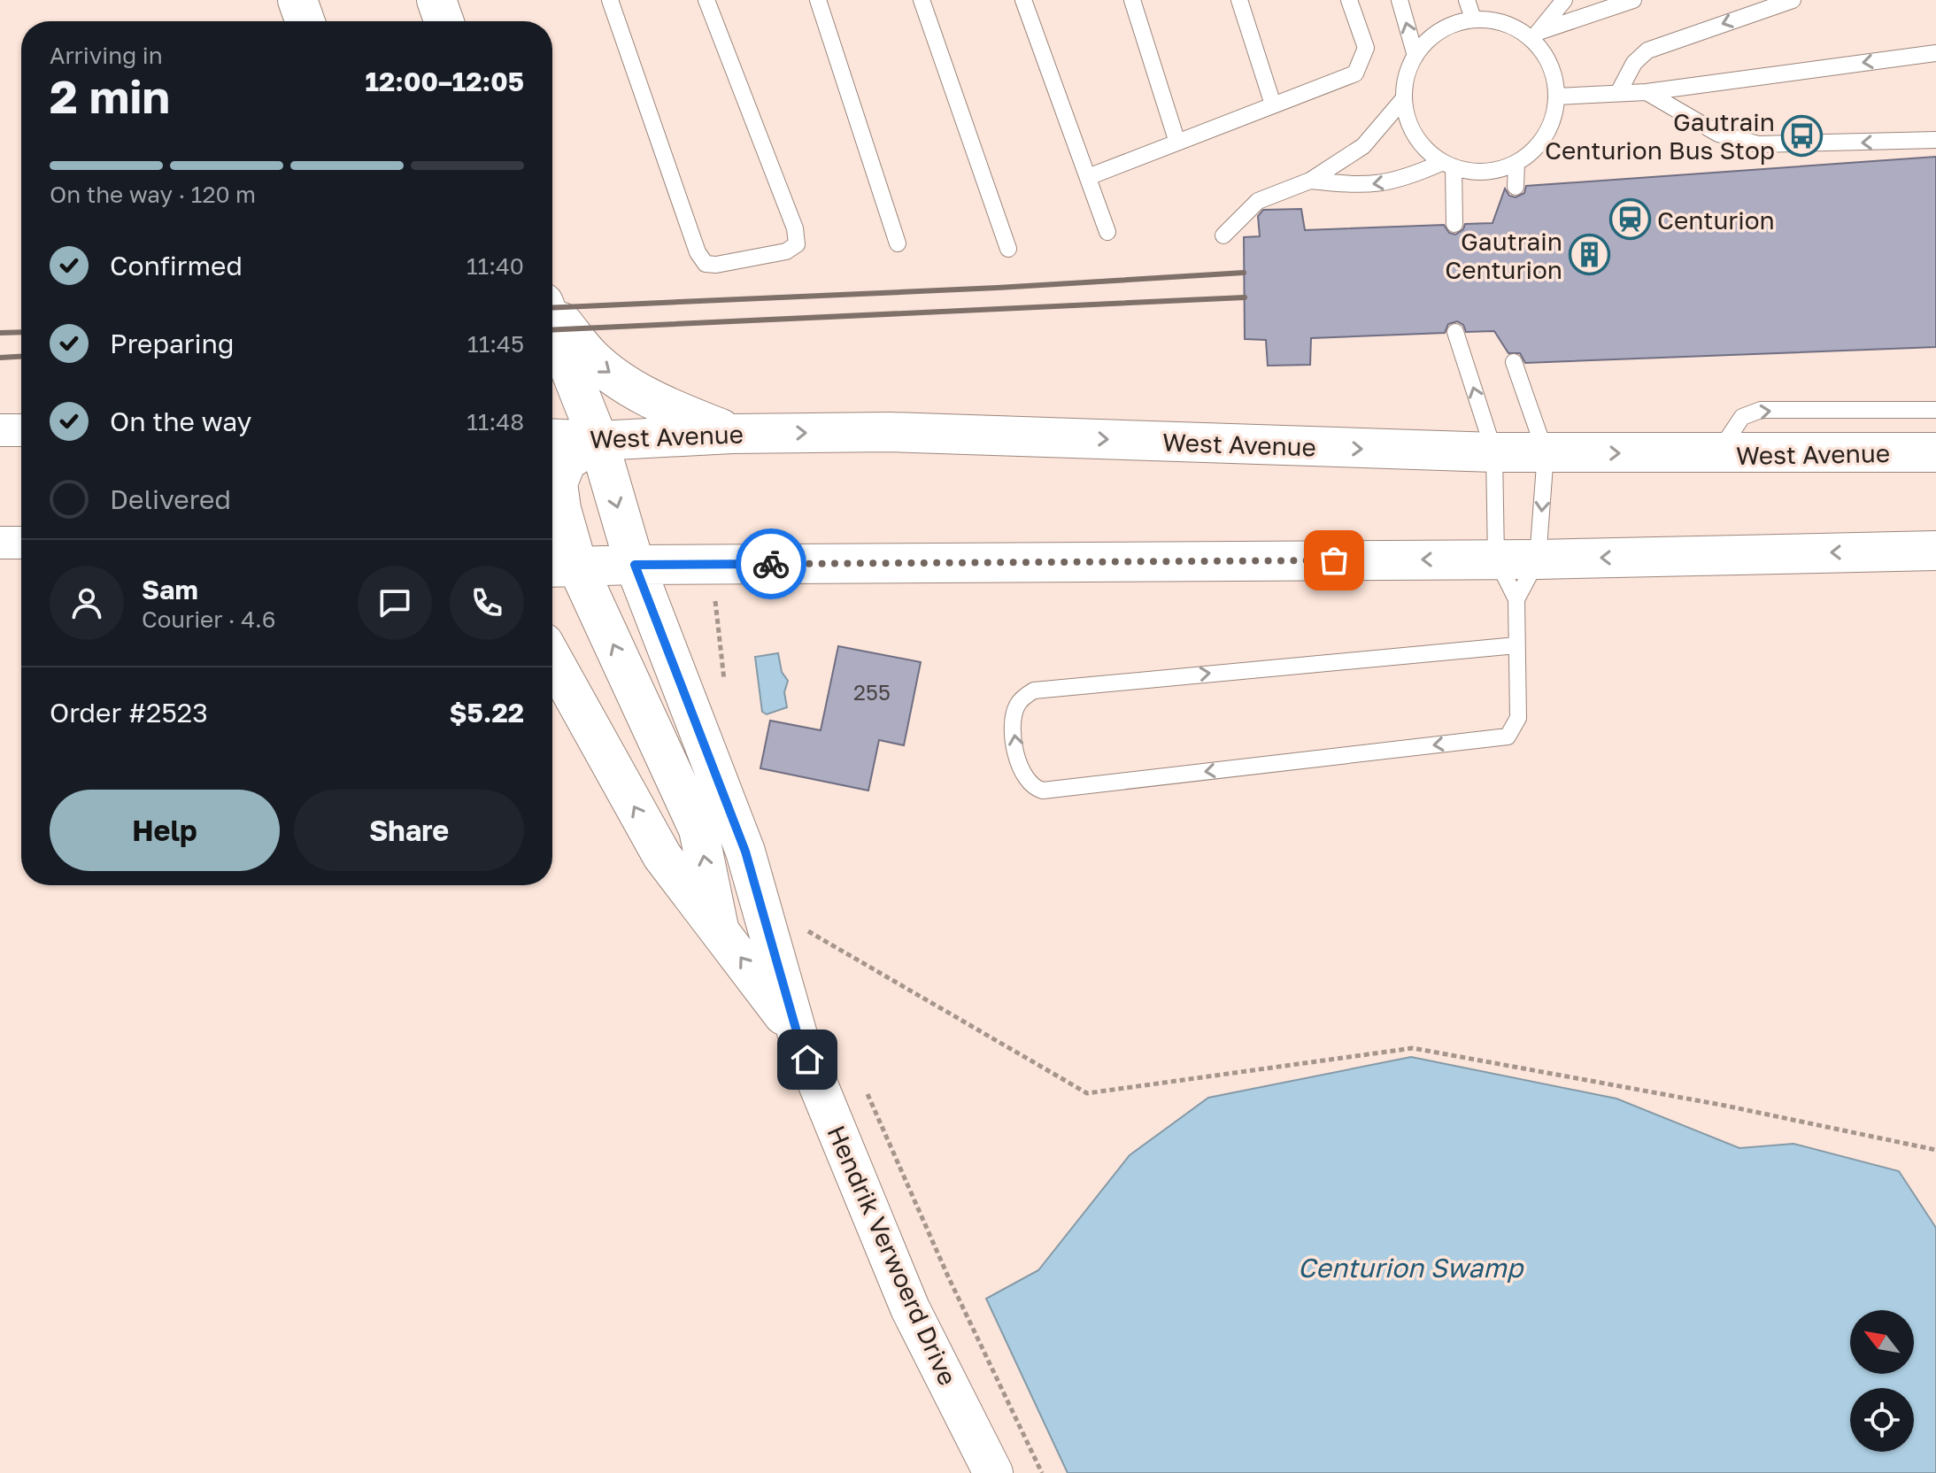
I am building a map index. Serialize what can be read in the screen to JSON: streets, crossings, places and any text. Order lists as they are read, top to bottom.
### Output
{
  "streets": {
    "street": ["West Avenue", "Hendrik Verwoerd Drive"]
  },
  "crossings": [
    ["West Avenue", "Hendrik Verwoerd Drive"]
  ],
  "water": ["Centurion Swamp"],
  "places": {
    "bus stop": ["Gautrain Centurion Bus Stop"],
    "station": ["Centurion"],
    "building": ["Gautrain Centurion"]
  },
  "house_numbers": ["255"],
  "north": "top left",
  "page": {
    "heading": ["2 min", "Arriving in", "12:00–12:05"],
    "panel": [
      "Sam",
      "Courier · 4.6",
      "Order #2523",
      "$5.22"
    ],
    "bar": "On the way · 120 m",
    "list": [
      ["Confirmed", "11:40"],
      ["Preparing", "11:45"],
      ["On the way", "11:48"],
      "Delivered"
    ],
    "buttons": ["Help", "Share"]
  }
}
